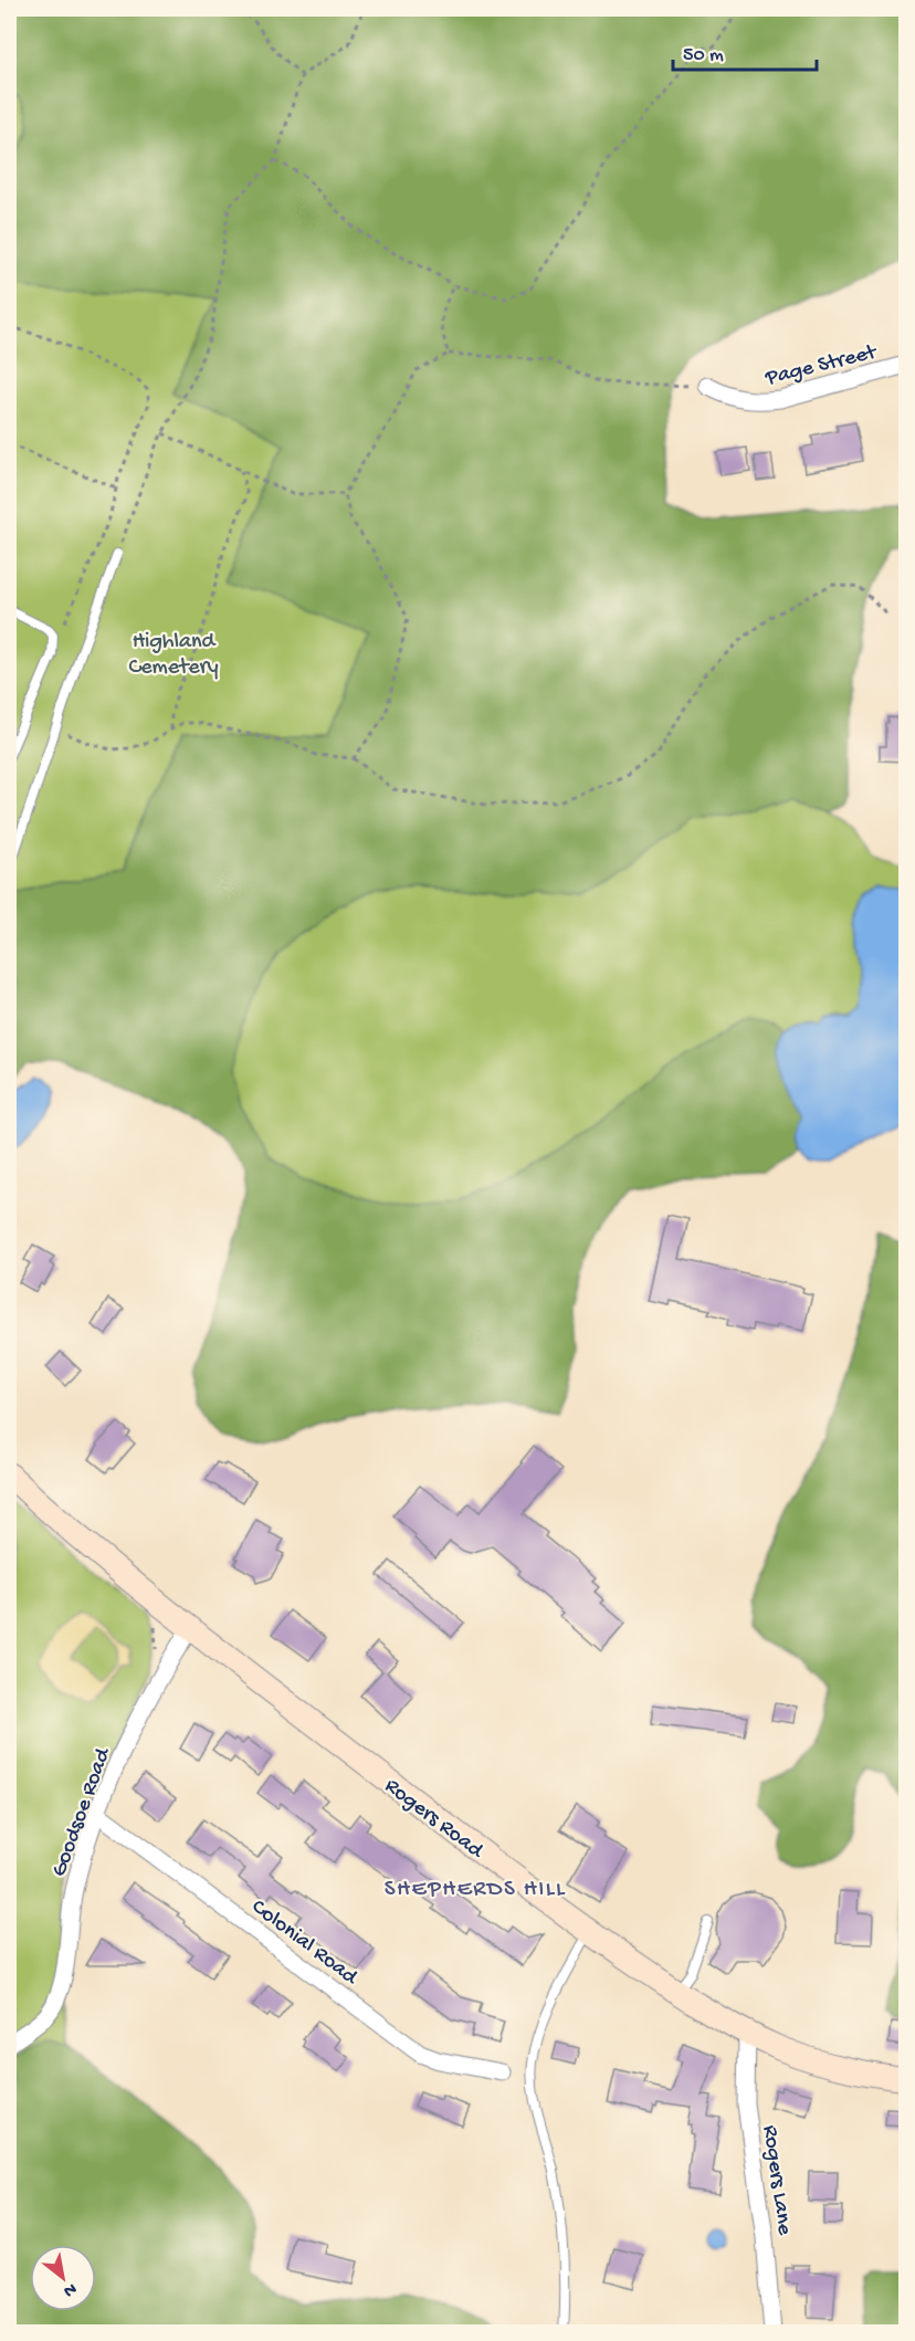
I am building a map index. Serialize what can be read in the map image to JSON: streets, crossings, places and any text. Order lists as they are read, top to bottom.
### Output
{
  "streets": {
    "main road": ["Rogers Road"],
    "street": [
      "Page Street",
      "Goodsoe Road",
      "Colonial Road",
      "Rogers Lane"
    ]
  },
  "crossings": [
    ["Goodsoe Road", "Rogers Road"],
    ["Goodsoe Road", "Colonial Road"],
    ["Rogers Road", "Rogers Lane"]
  ],
  "districts": ["SHEPHERDS HILL"],
  "parks": ["Highland Cemetery"],
  "scale_bar": "50 m",
  "north": "bottom right"
}
